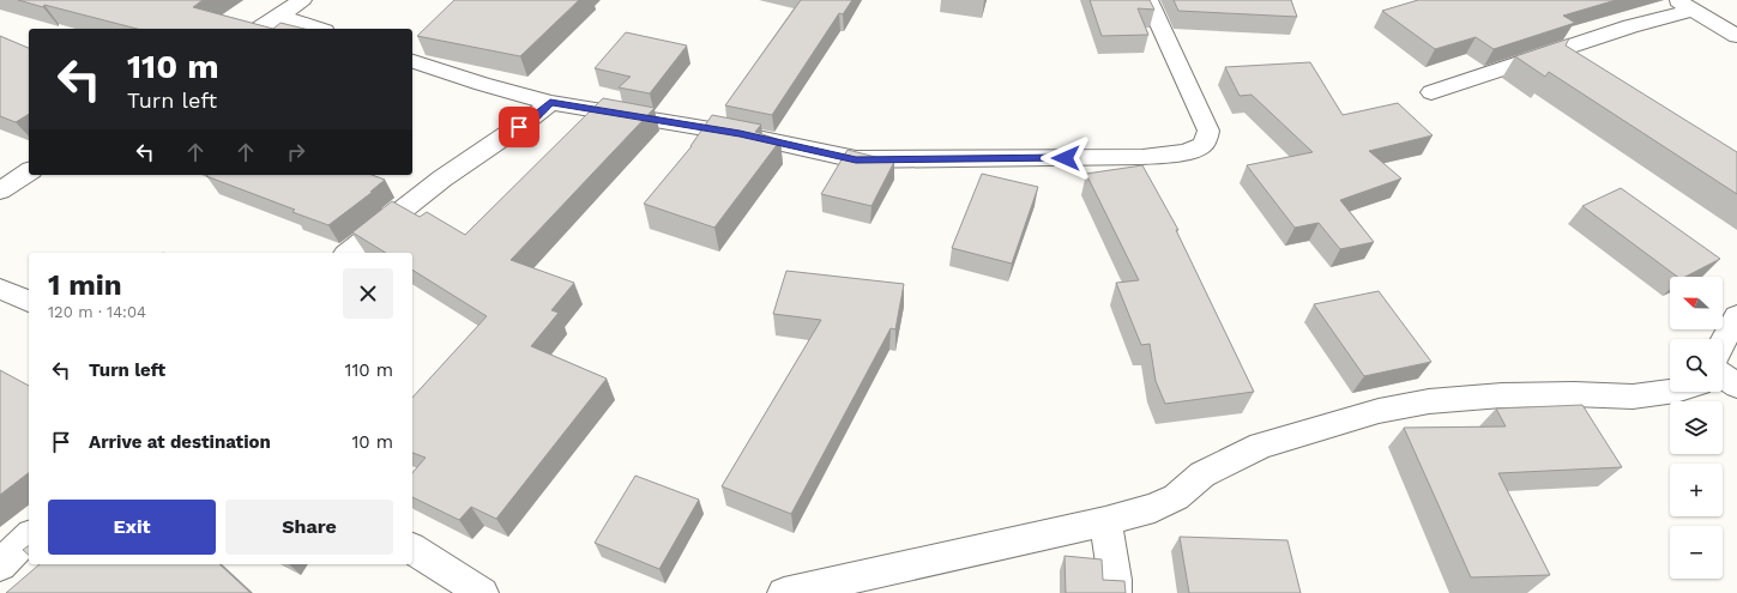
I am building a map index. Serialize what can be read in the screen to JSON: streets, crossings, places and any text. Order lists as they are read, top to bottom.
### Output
{
  "north": "left",
  "page": {
    "turn": ["110 m", "Turn left"],
    "heading": ["1 min", "120 m · 14:04"],
    "map_buttons": ["+", "−"],
    "list": [
      {
        "name": "Turn left",
        "value": "110 m"
      },
      {
        "name": "Arrive at destination",
        "value": "10 m"
      }
    ],
    "buttons": ["Exit", "Share"]
  }
}
